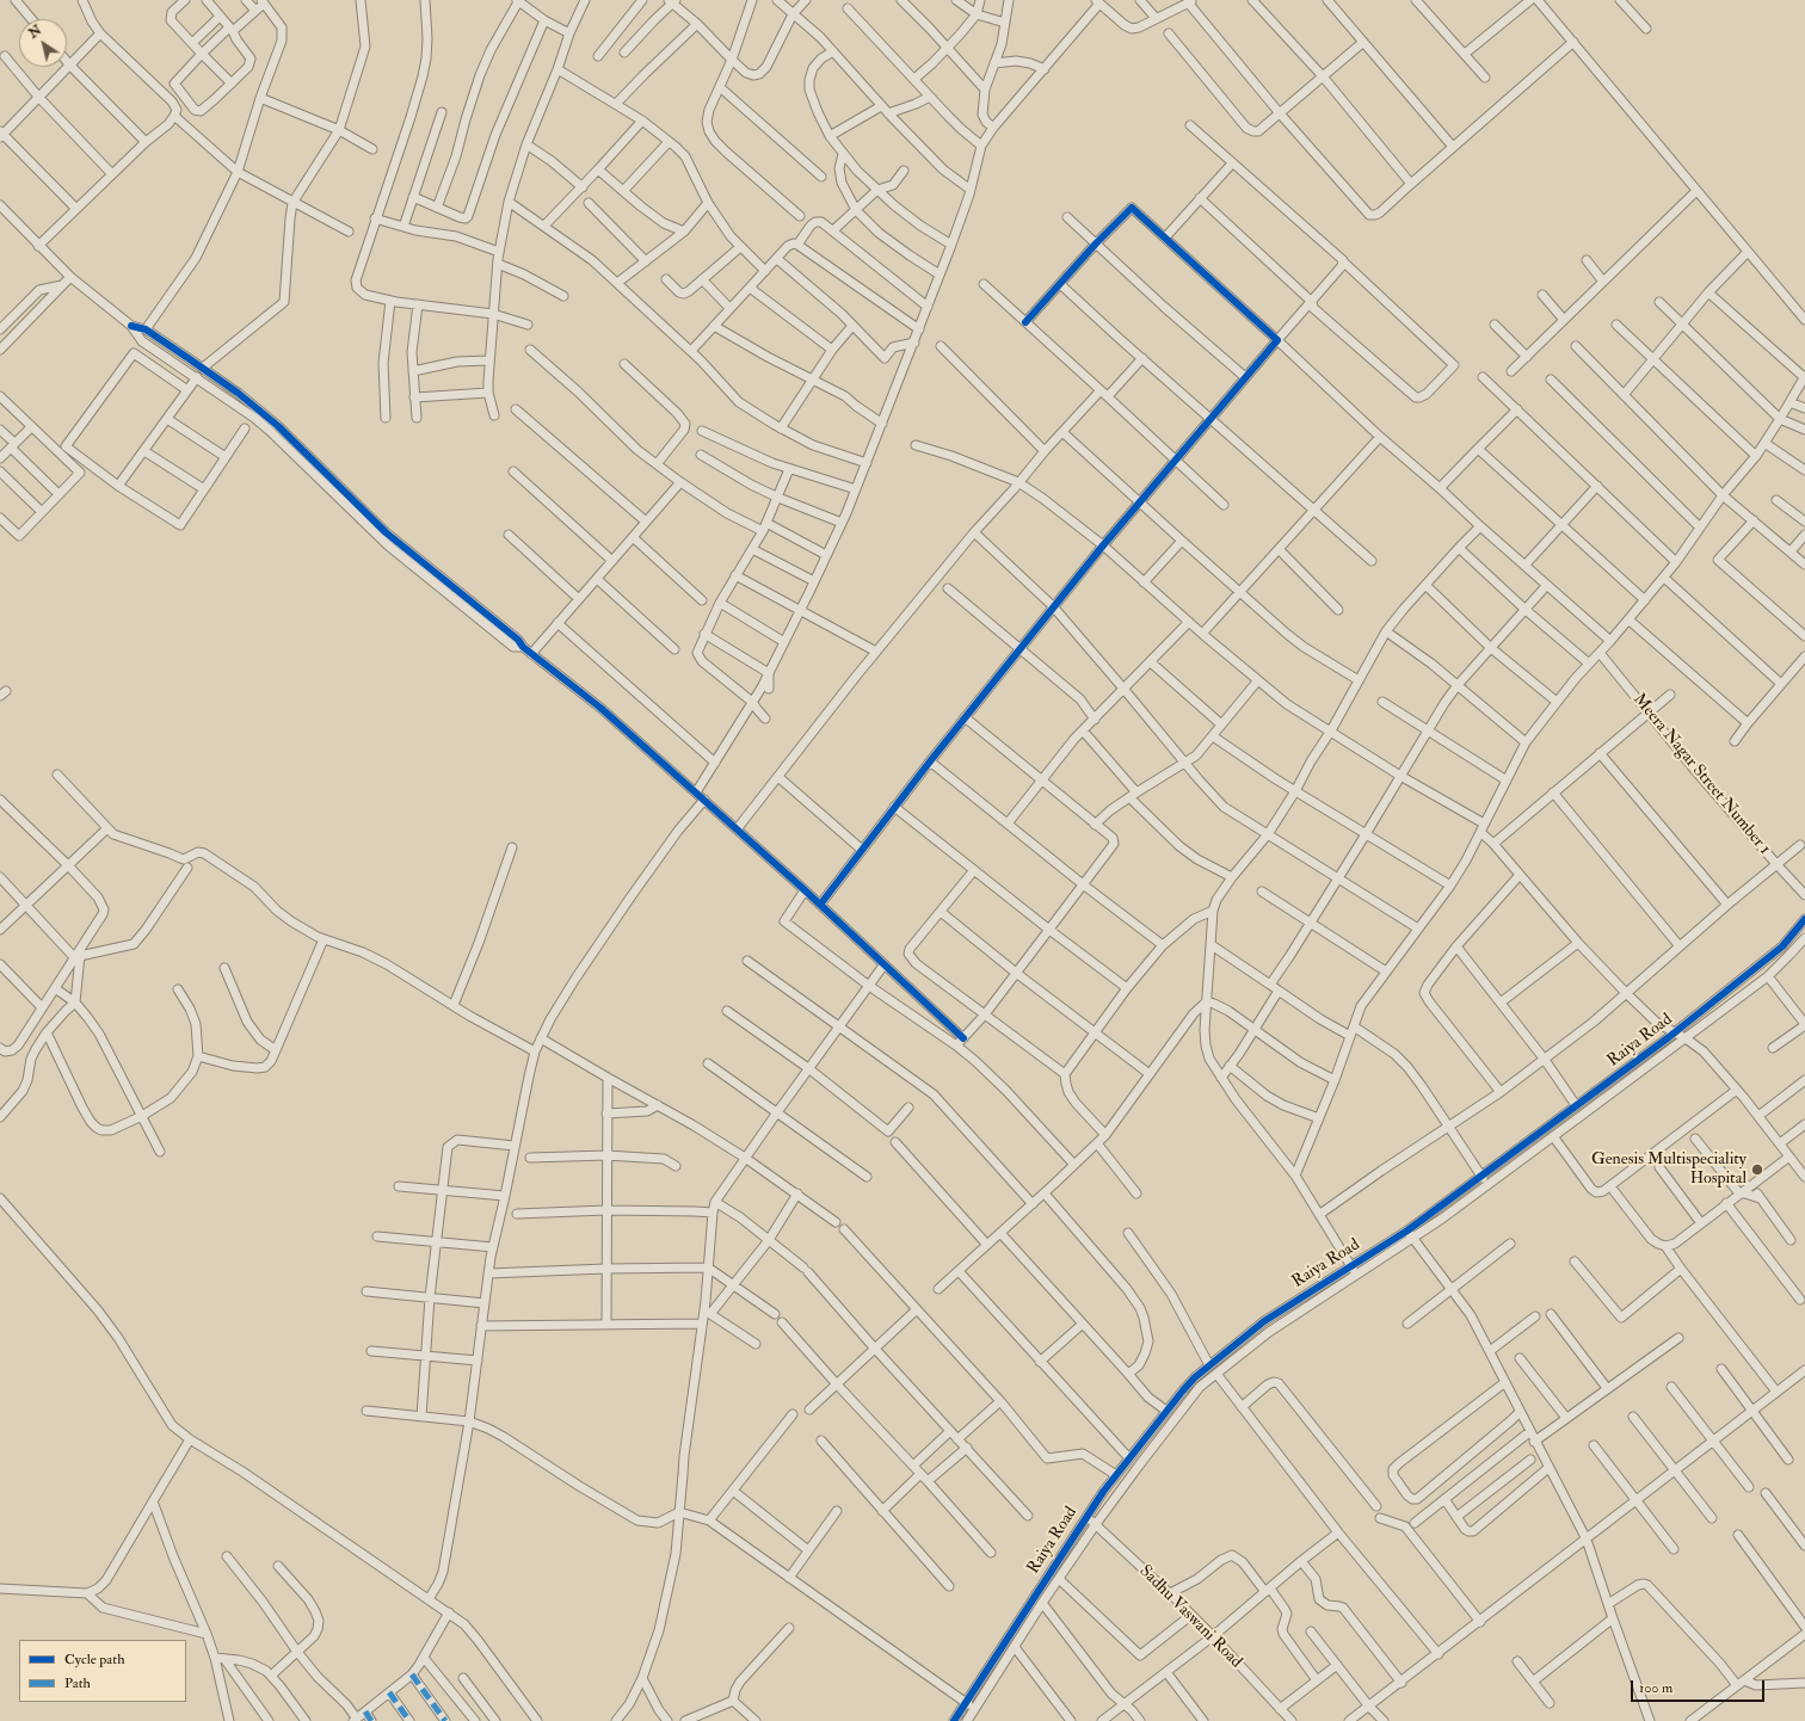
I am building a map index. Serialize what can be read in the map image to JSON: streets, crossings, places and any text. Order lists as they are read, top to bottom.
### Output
{
  "streets": {
    "street": ["Meera Nagar Street Number 1", "Raiya Road", "Sadhu Vaswani Road"]
  },
  "crossings": [
    ["Raiya Road", "Sadhu Vaswani Road"]
  ],
  "places": ["Genesis Multispeciality Hospital"],
  "legend": ["Cycle path", "Path"],
  "scale_bar": "100 m",
  "north": "top left"
}
